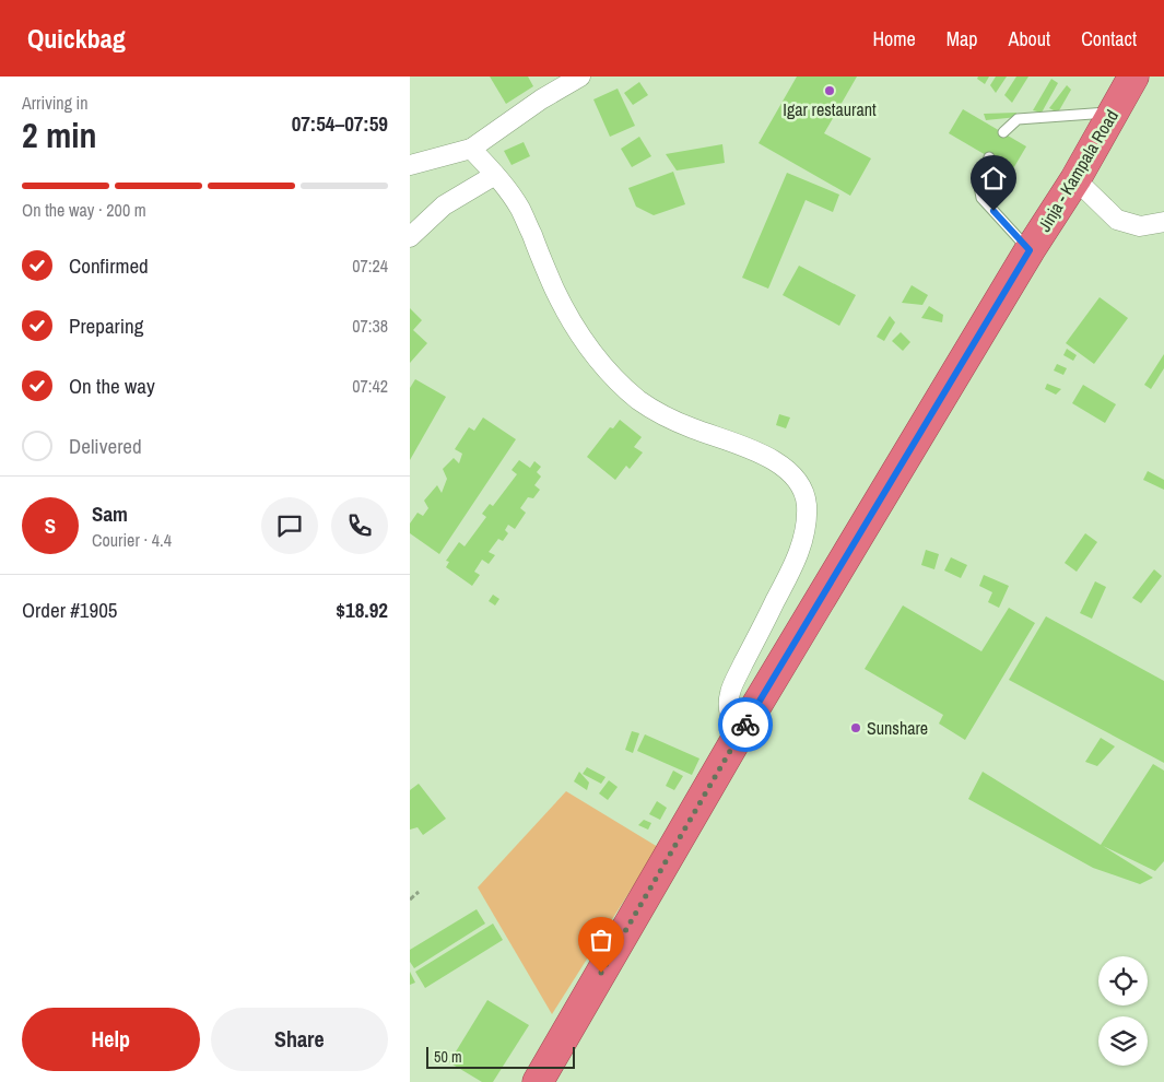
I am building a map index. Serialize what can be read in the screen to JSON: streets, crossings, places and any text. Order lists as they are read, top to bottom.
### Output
{
  "streets": {
    "highway": ["Jinja - Kampala Road"]
  },
  "places": ["Igar restaurant", "Sunshare"],
  "scale_bar": "50 m",
  "page": {
    "header": "Quickbag",
    "nav": [
      "Home",
      "Map",
      "About",
      "Contact"
    ],
    "heading": ["2 min", "Arriving in", "07:54–07:59"],
    "panel": [
      "Sam",
      "Courier · 4.4",
      "Order #1905",
      "$18.92"
    ],
    "bar": "On the way · 200 m",
    "list": [
      ["Confirmed", "07:24"],
      ["Preparing", "07:38"],
      ["On the way", "07:42"],
      "Delivered"
    ],
    "round": "S",
    "buttons": ["Help", "Share"],
    "scale": "50 m"
  }
}
